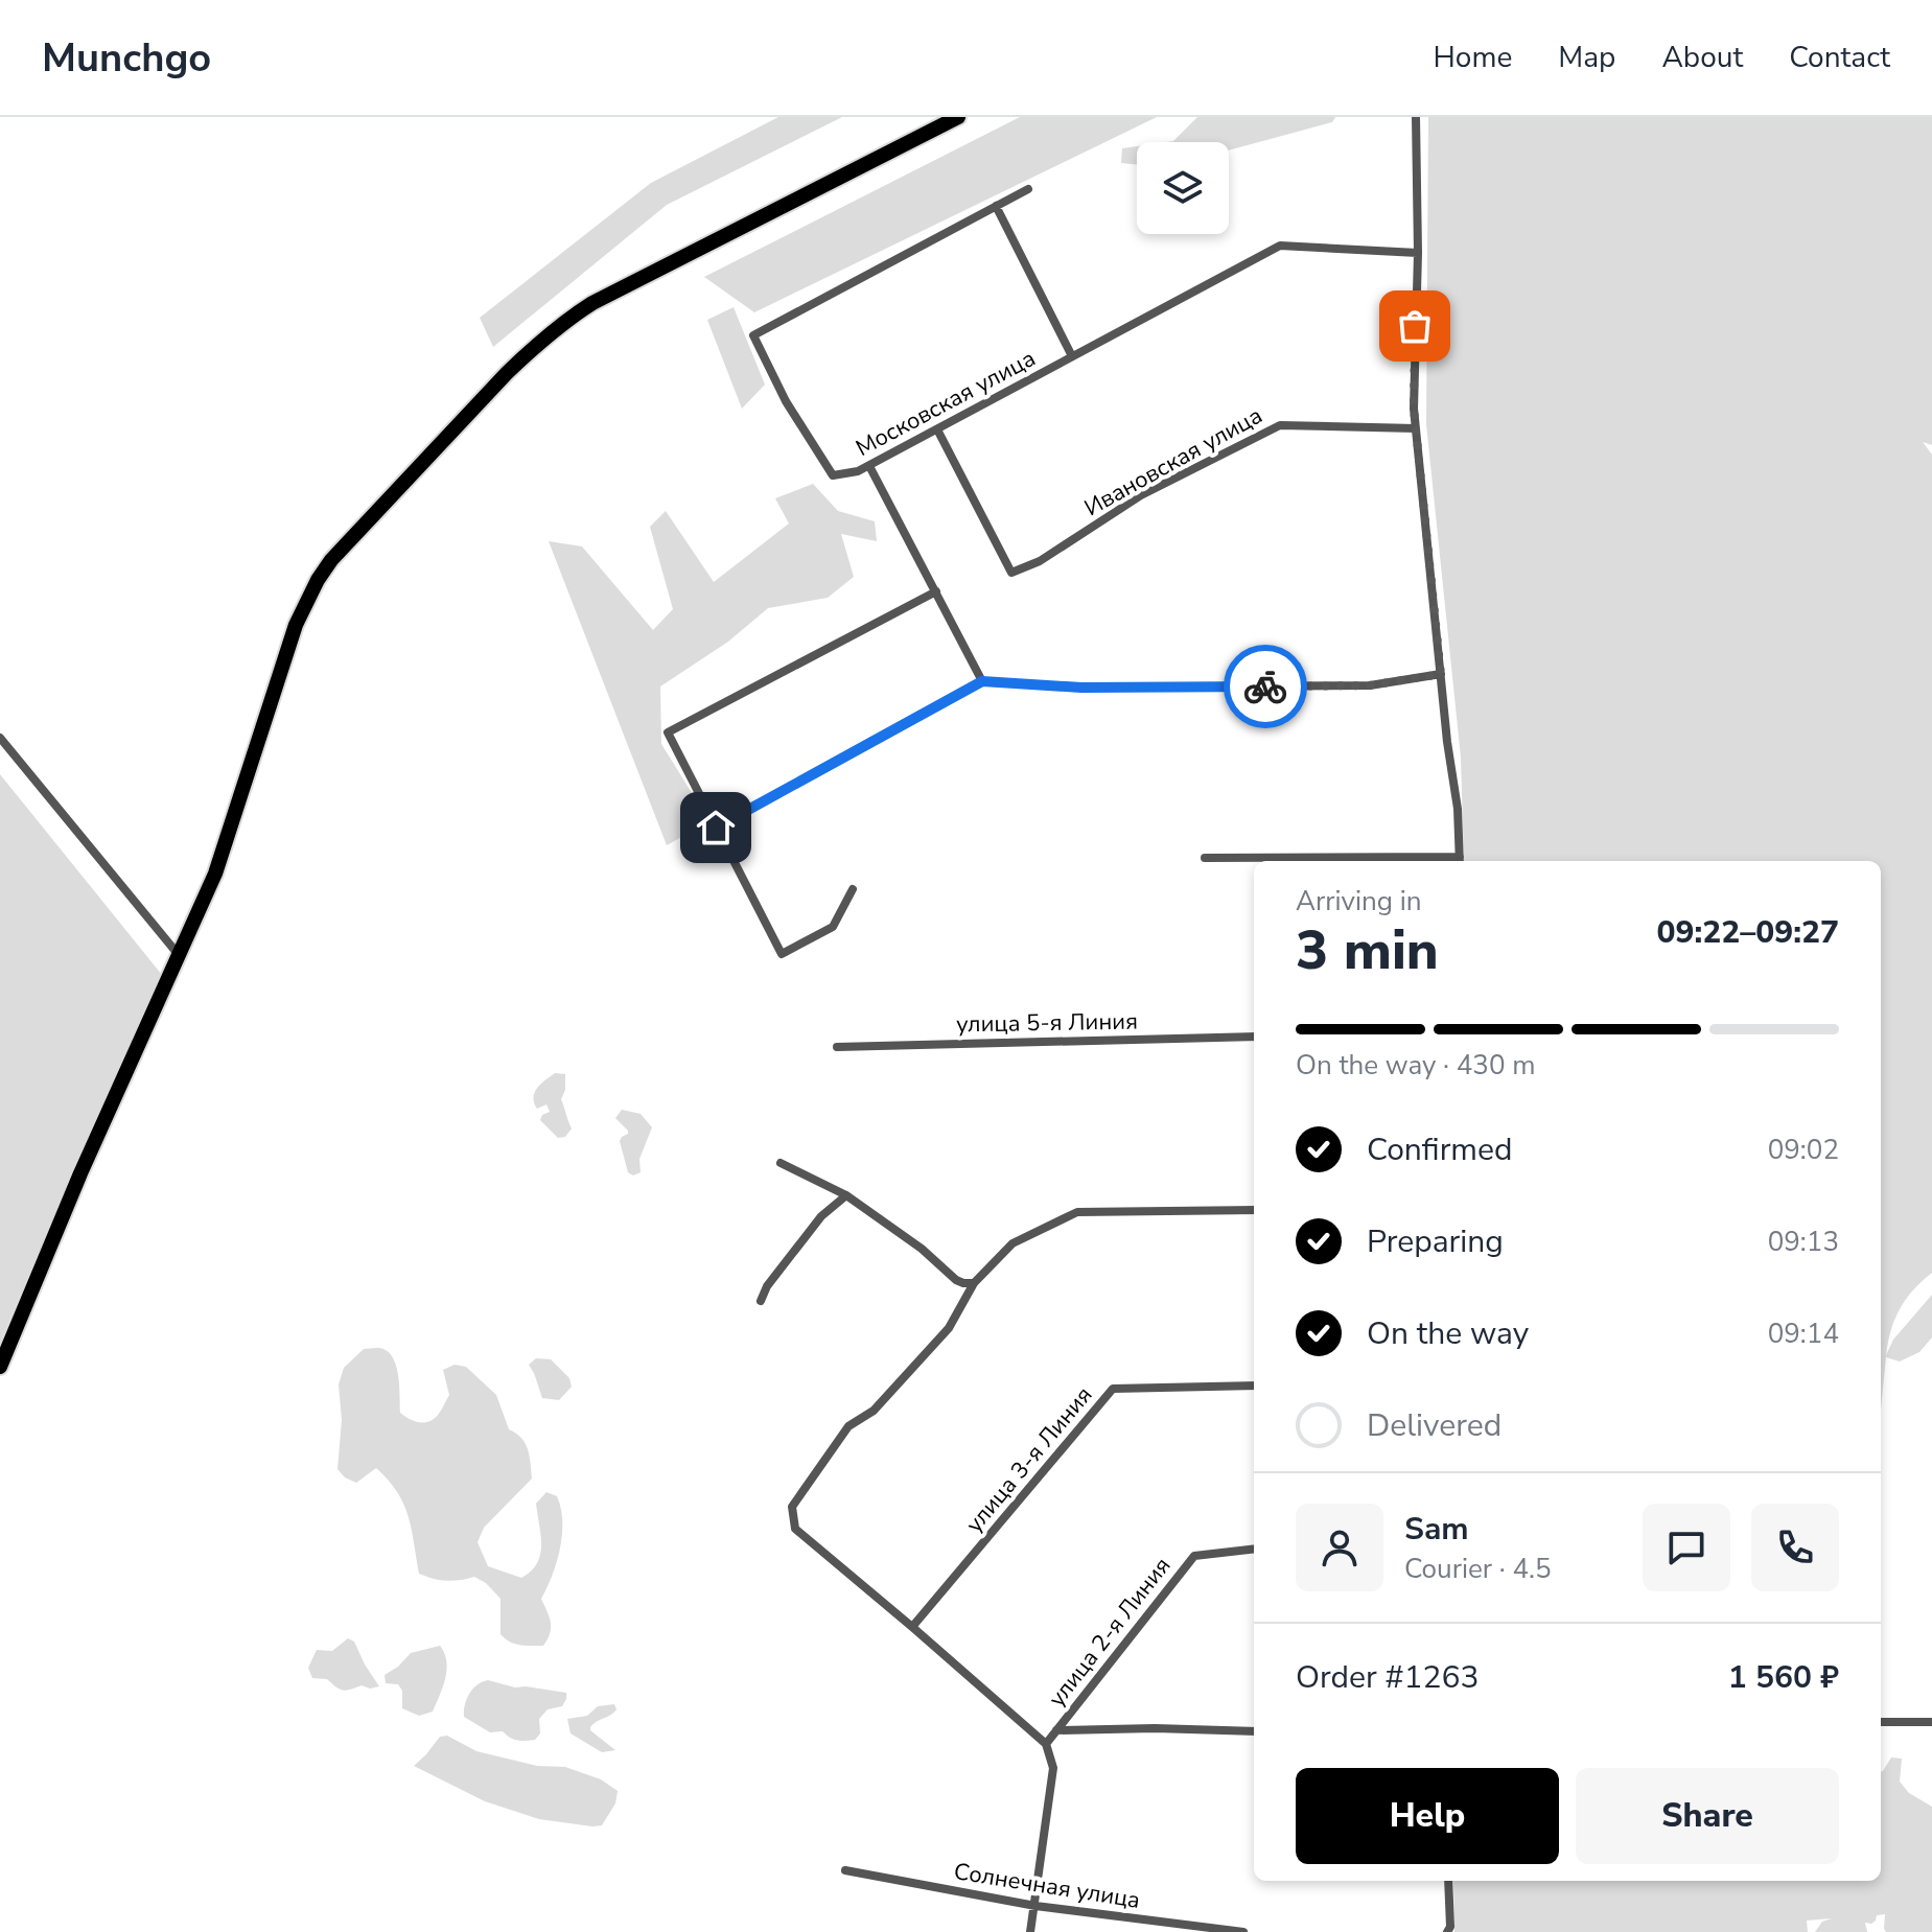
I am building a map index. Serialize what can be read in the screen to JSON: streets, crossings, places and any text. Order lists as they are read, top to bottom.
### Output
{
  "streets": {
    "street": [
      "Московская улица",
      "Ивановская улица",
      "улица 5-я Линия",
      "улица 3-я Линия",
      "улица 2-я Линия",
      "Солнечная улица"
    ]
  },
  "crossings": [
    ["Московская улица", "Ивановская улица"]
  ],
  "page": {
    "header": "Munchgo",
    "nav": [
      "Home",
      "Map",
      "About",
      "Contact"
    ],
    "heading": ["3 min", "Arriving in", "09:22–09:27"],
    "panel": [
      "Sam",
      "Courier · 4.5",
      "Order #1263",
      "1 560 ₽"
    ],
    "bar": "On the way · 430 m",
    "list": [
      ["Confirmed", "09:02"],
      ["Preparing", "09:13"],
      ["On the way", "09:14"],
      "Delivered"
    ],
    "buttons": ["Help", "Share"]
  }
}
